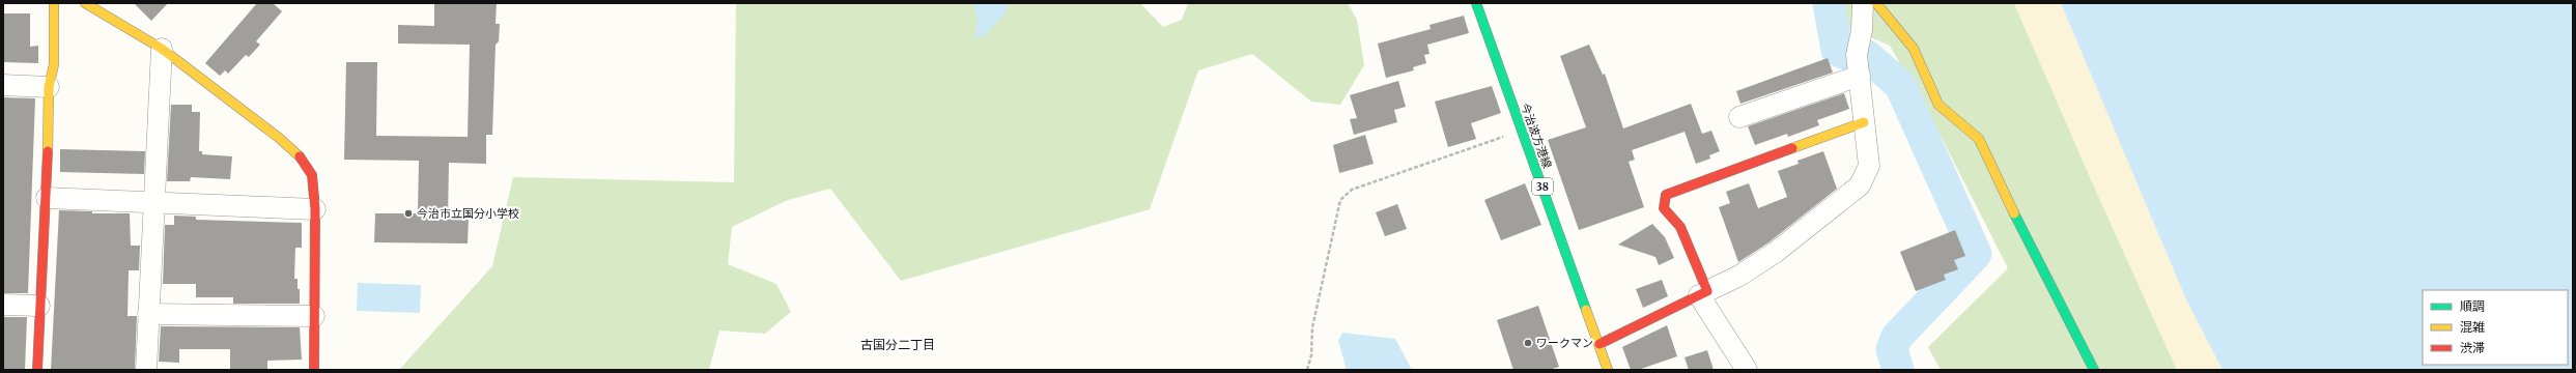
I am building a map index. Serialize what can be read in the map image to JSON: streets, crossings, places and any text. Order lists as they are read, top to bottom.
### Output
{
  "streets": {
    "street": ["今治波方港線", "38"]
  },
  "districts": ["古国分二丁目"],
  "places": ["今治市立国分小学校", "ワークマン"],
  "legend": ["順調", "混雑", "渋滞"]
}
